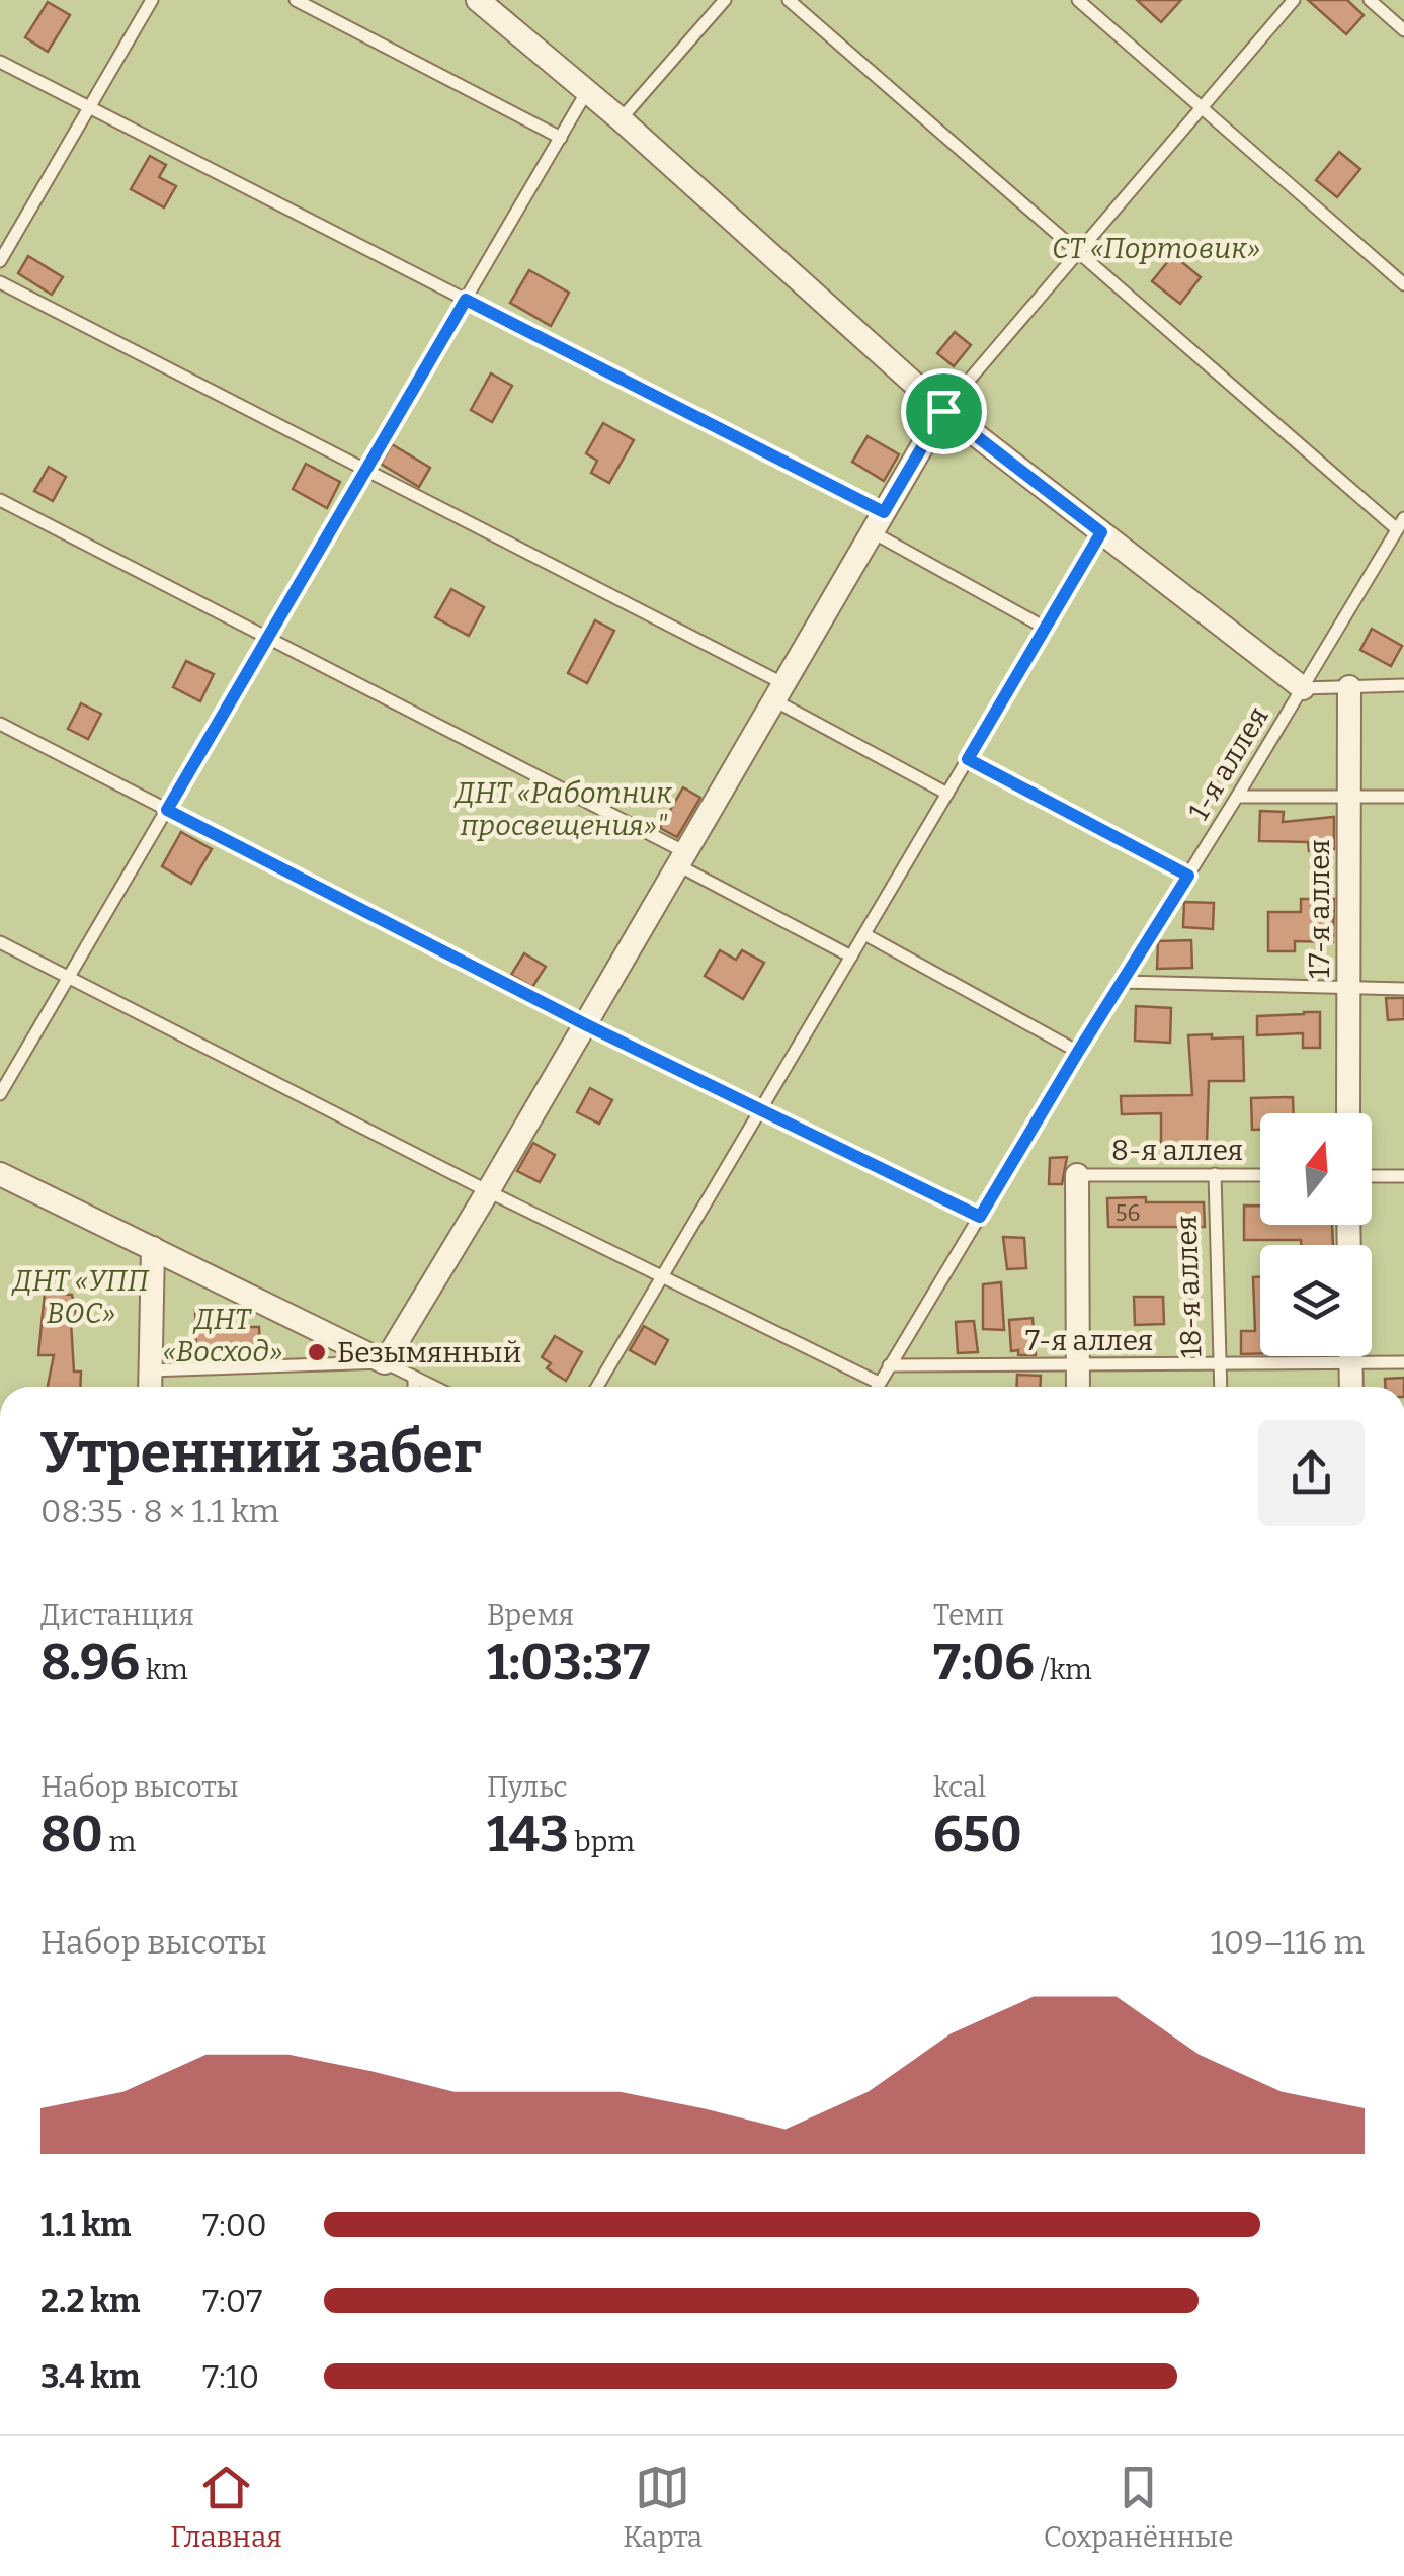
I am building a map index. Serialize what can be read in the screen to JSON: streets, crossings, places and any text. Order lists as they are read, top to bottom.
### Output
{
  "streets": {
    "street": ["17-я аллея"],
    "lane": [
      "1-я аллея",
      "8-я аллея",
      "18-я аллея",
      "7-я аллея"
    ]
  },
  "crossings": [
    ["1-я аллея", "7-я аллея"],
    ["8-я аллея", "18-я аллея"],
    ["18-я аллея", "7-я аллея"]
  ],
  "parks": [
    "СТ «Портовик»",
    "ДНТ «Работник просвещения»\"",
    "ДНТ «УПП ВОС»",
    "ДНТ «Восход»"
  ],
  "places": ["Безымянный"],
  "house_numbers": ["56"],
  "north": "top",
  "page": {
    "heading": ["Утренний забег", "08:35 · 8 × 1.1 km"],
    "stats": [
      ["Дистанция", "8.96 km"],
      ["Время", "1:03:37"],
      ["Темп", "7:06 /km"],
      ["Набор высоты", "80 m"],
      ["Пульс", "143 bpm"],
      ["kcal", "650"]
    ],
    "chart": ["Набор высоты", "109–116 m"],
    "list": [
      {
        "name": "1.1 km",
        "note": "7:00"
      },
      {
        "name": "2.2 km",
        "note": "7:07"
      },
      {
        "name": "3.4 km",
        "note": "7:10"
      }
    ],
    "tabs": ["Главная", "Карта", "Сохранённые"]
  }
}
